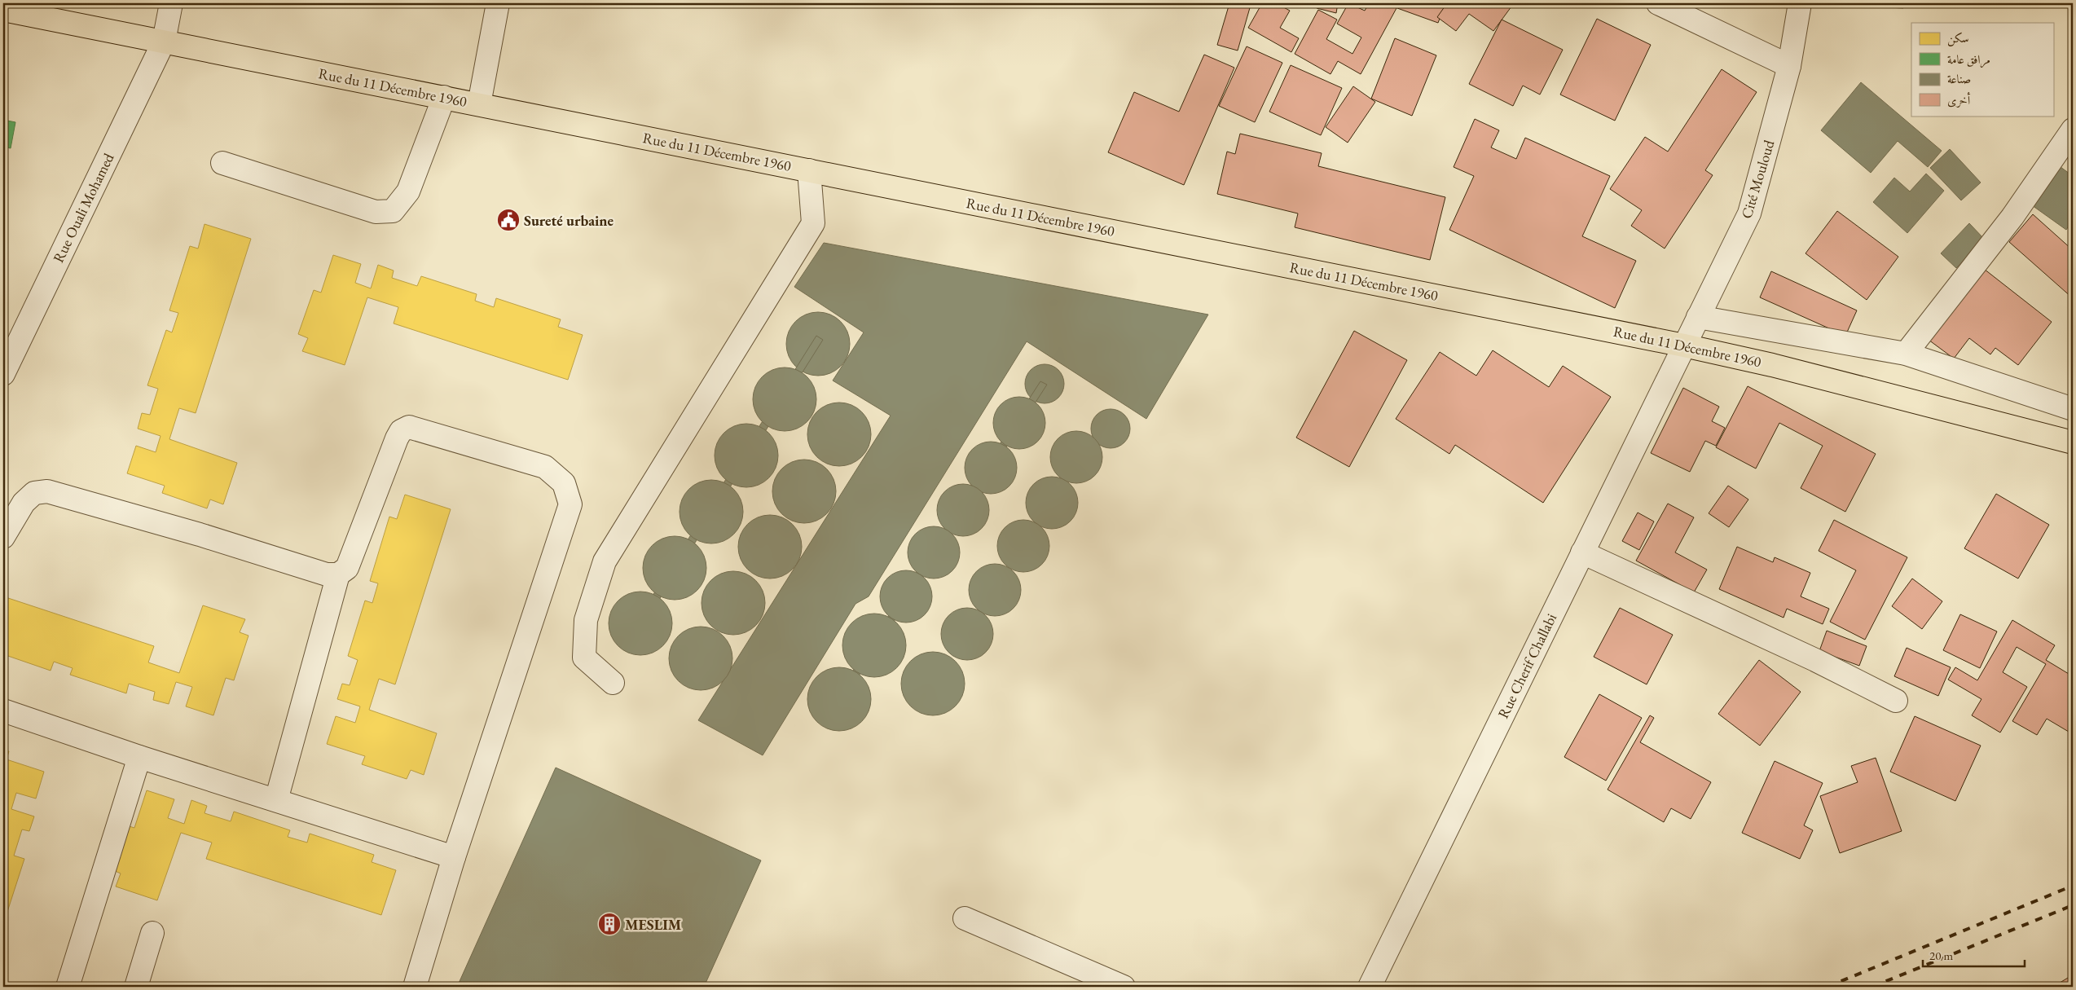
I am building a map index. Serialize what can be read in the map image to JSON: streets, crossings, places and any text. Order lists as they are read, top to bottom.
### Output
{
  "streets": {
    "main road": ["Rue du 11 Décembre 1960"],
    "street": ["Cité Mouloud", "Rue Ouali Mohamed", "Rue Cherif Challabi"]
  },
  "crossings": [
    ["Rue du 11 Décembre 1960", "Cité Mouloud"],
    ["Rue du 11 Décembre 1960", "Rue Ouali Mohamed"],
    ["Rue du 11 Décembre 1960", "Rue Cherif Challabi"],
    ["Cité Mouloud", "Rue Cherif Challabi"]
  ],
  "places": {
    "public building": ["Sureté urbaine"],
    "building": ["MESLIM"]
  },
  "legend": [
    "سكن",
    "مرافق عامة",
    "صناعة",
    "أخرى"
  ],
  "scale_bar": "20 m"
}
